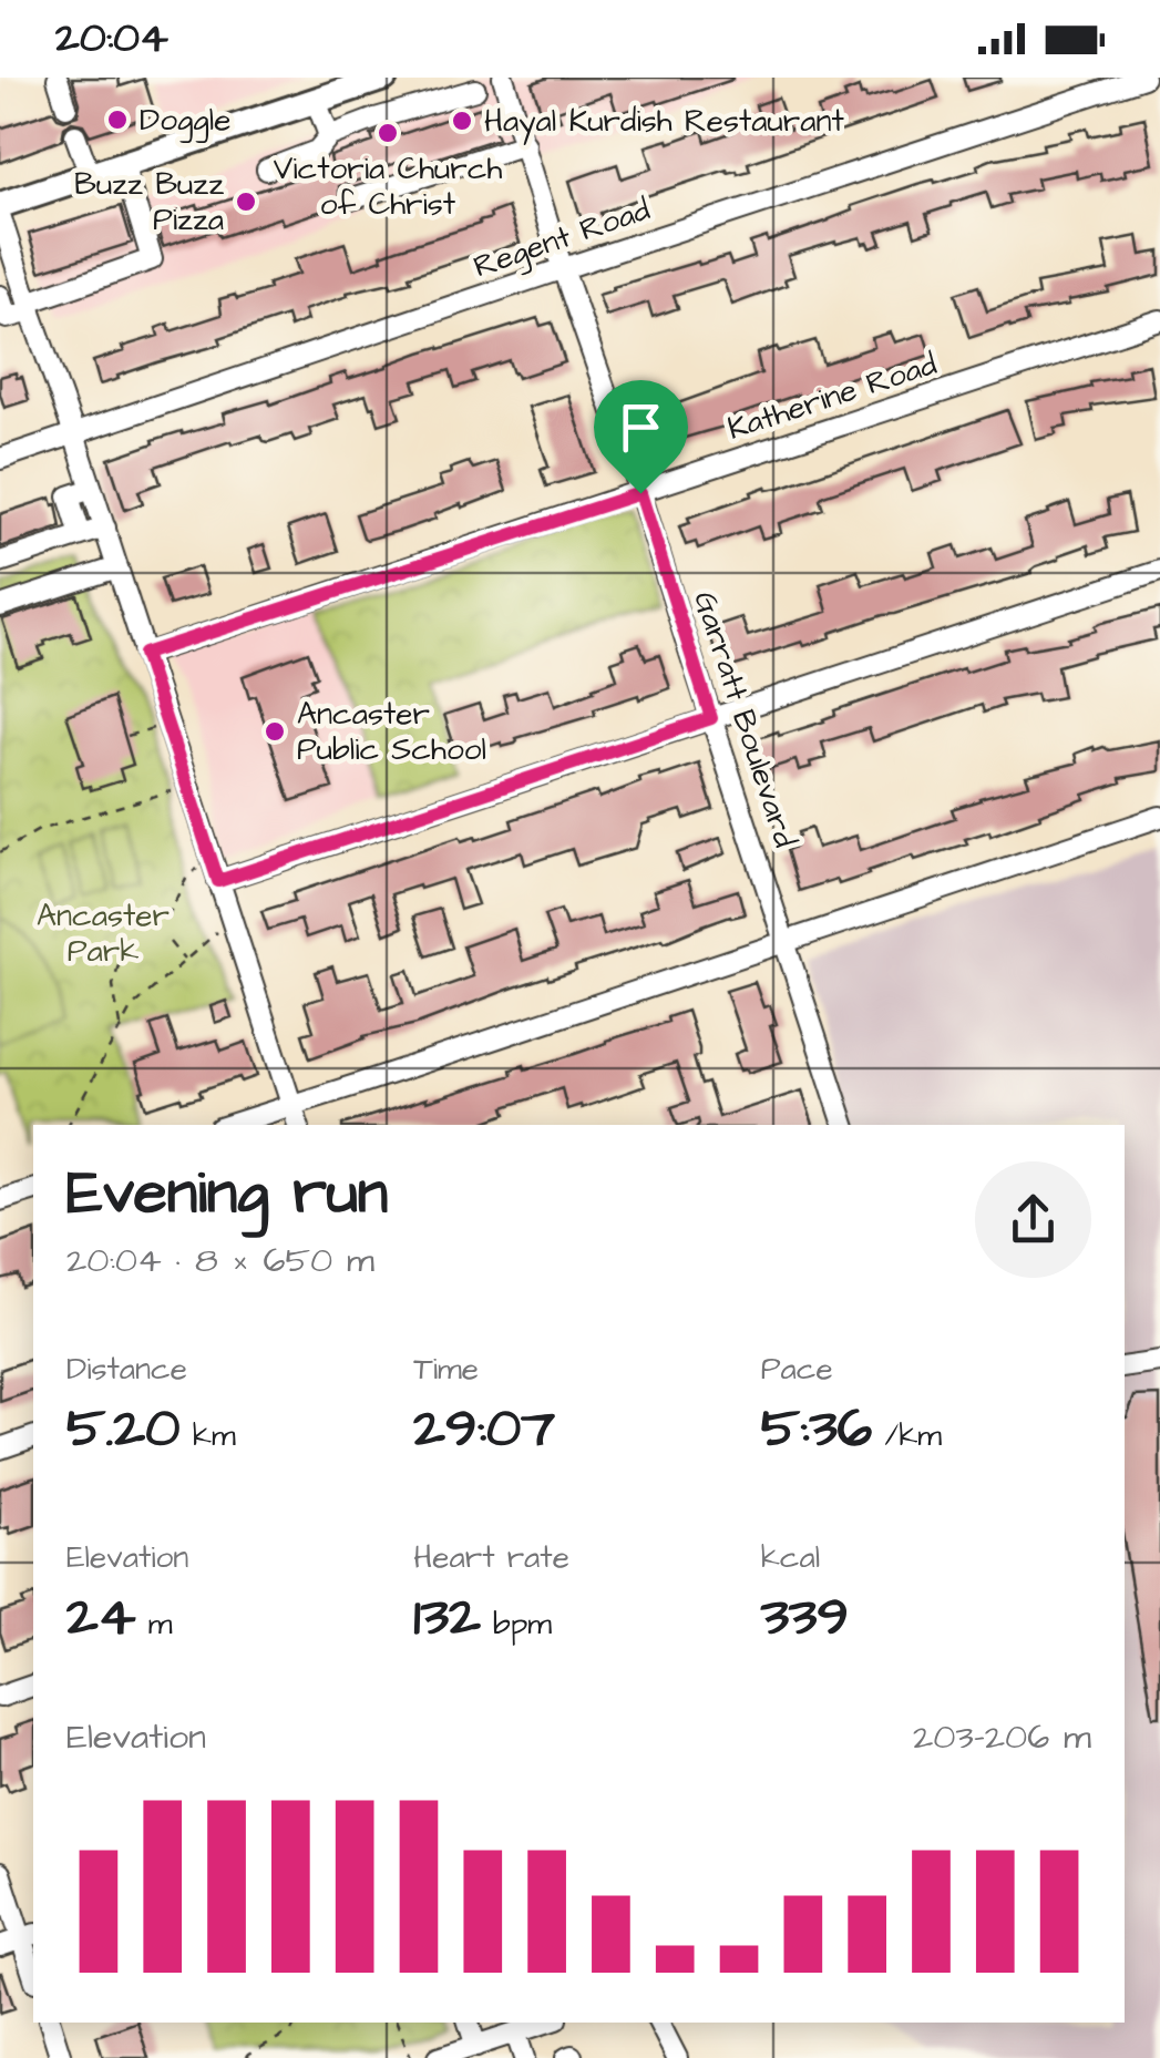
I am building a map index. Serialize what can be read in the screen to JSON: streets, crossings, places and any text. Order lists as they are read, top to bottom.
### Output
{
  "streets": {
    "street": ["Regent Road", "Katherine Road", "Garratt Boulevard"]
  },
  "crossings": [
    ["Regent Road", "Garratt Boulevard"],
    ["Katherine Road", "Garratt Boulevard"]
  ],
  "parks": ["Ancaster Park"],
  "places": [
    "Doggle",
    "Hayal Kurdish Restaurant",
    "Victoria Church of Christ",
    "Buzz Buzz Pizza",
    "Ancaster Public School"
  ],
  "page": {
    "status": "20:04",
    "heading": ["Evening run", "20:04 · 8 × 650 m"],
    "stats": [
      ["Distance", "5.20 km"],
      ["Time", "29:07"],
      ["Pace", "5:36 /km"],
      ["Elevation", "24 m"],
      ["Heart rate", "132 bpm"],
      ["kcal", "339"]
    ],
    "chart": ["Elevation", "203–206 m"]
  }
}
